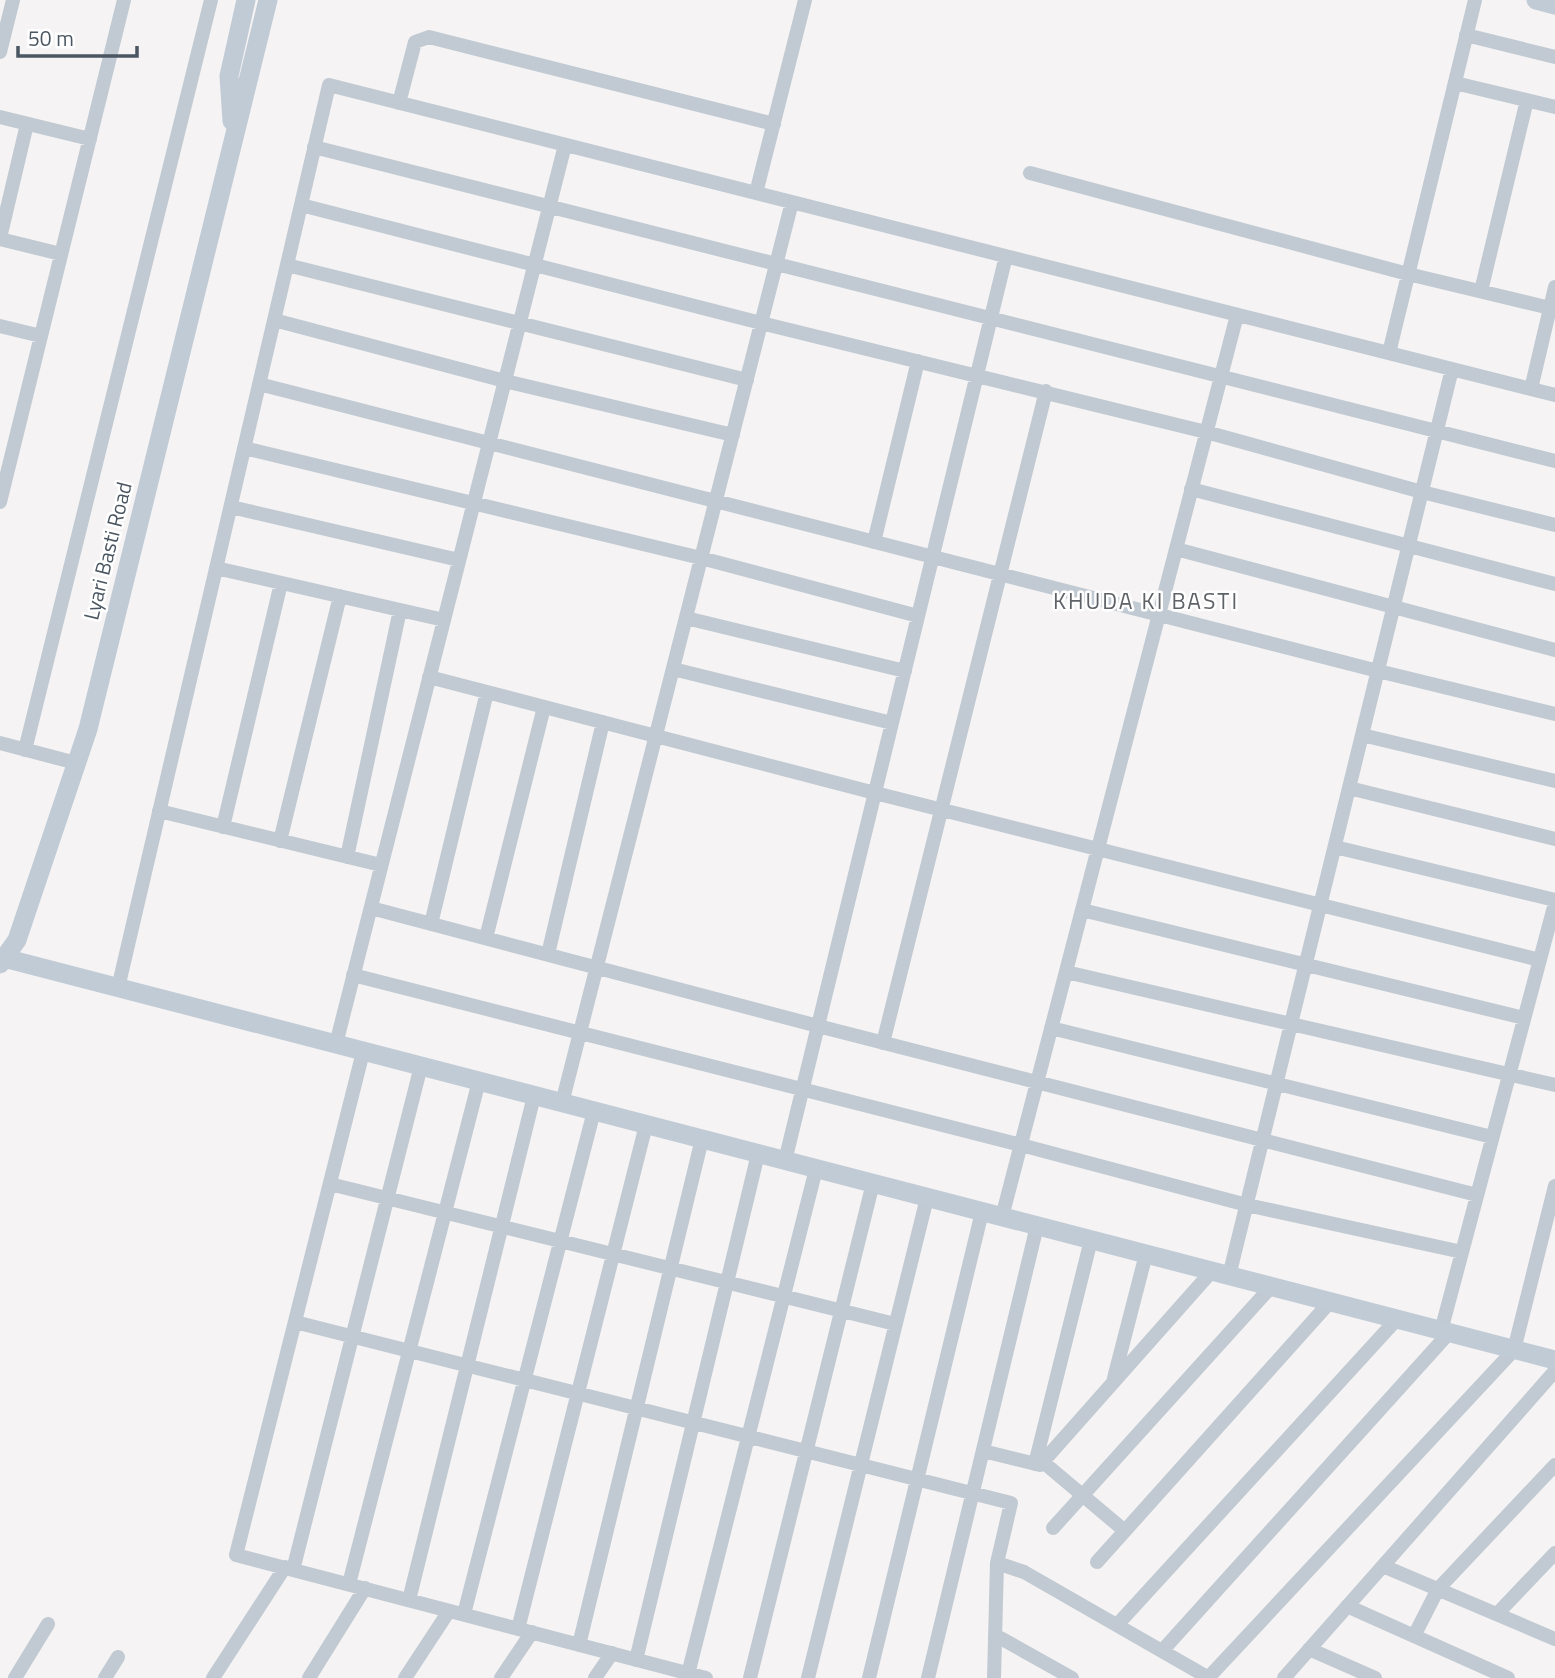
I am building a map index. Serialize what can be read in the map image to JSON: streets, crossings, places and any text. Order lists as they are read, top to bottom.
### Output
{
  "streets": {
    "street": ["Lyari Basti Road"]
  },
  "districts": ["KHUDA KI BASTI"],
  "scale_bar": "50 m"
}
